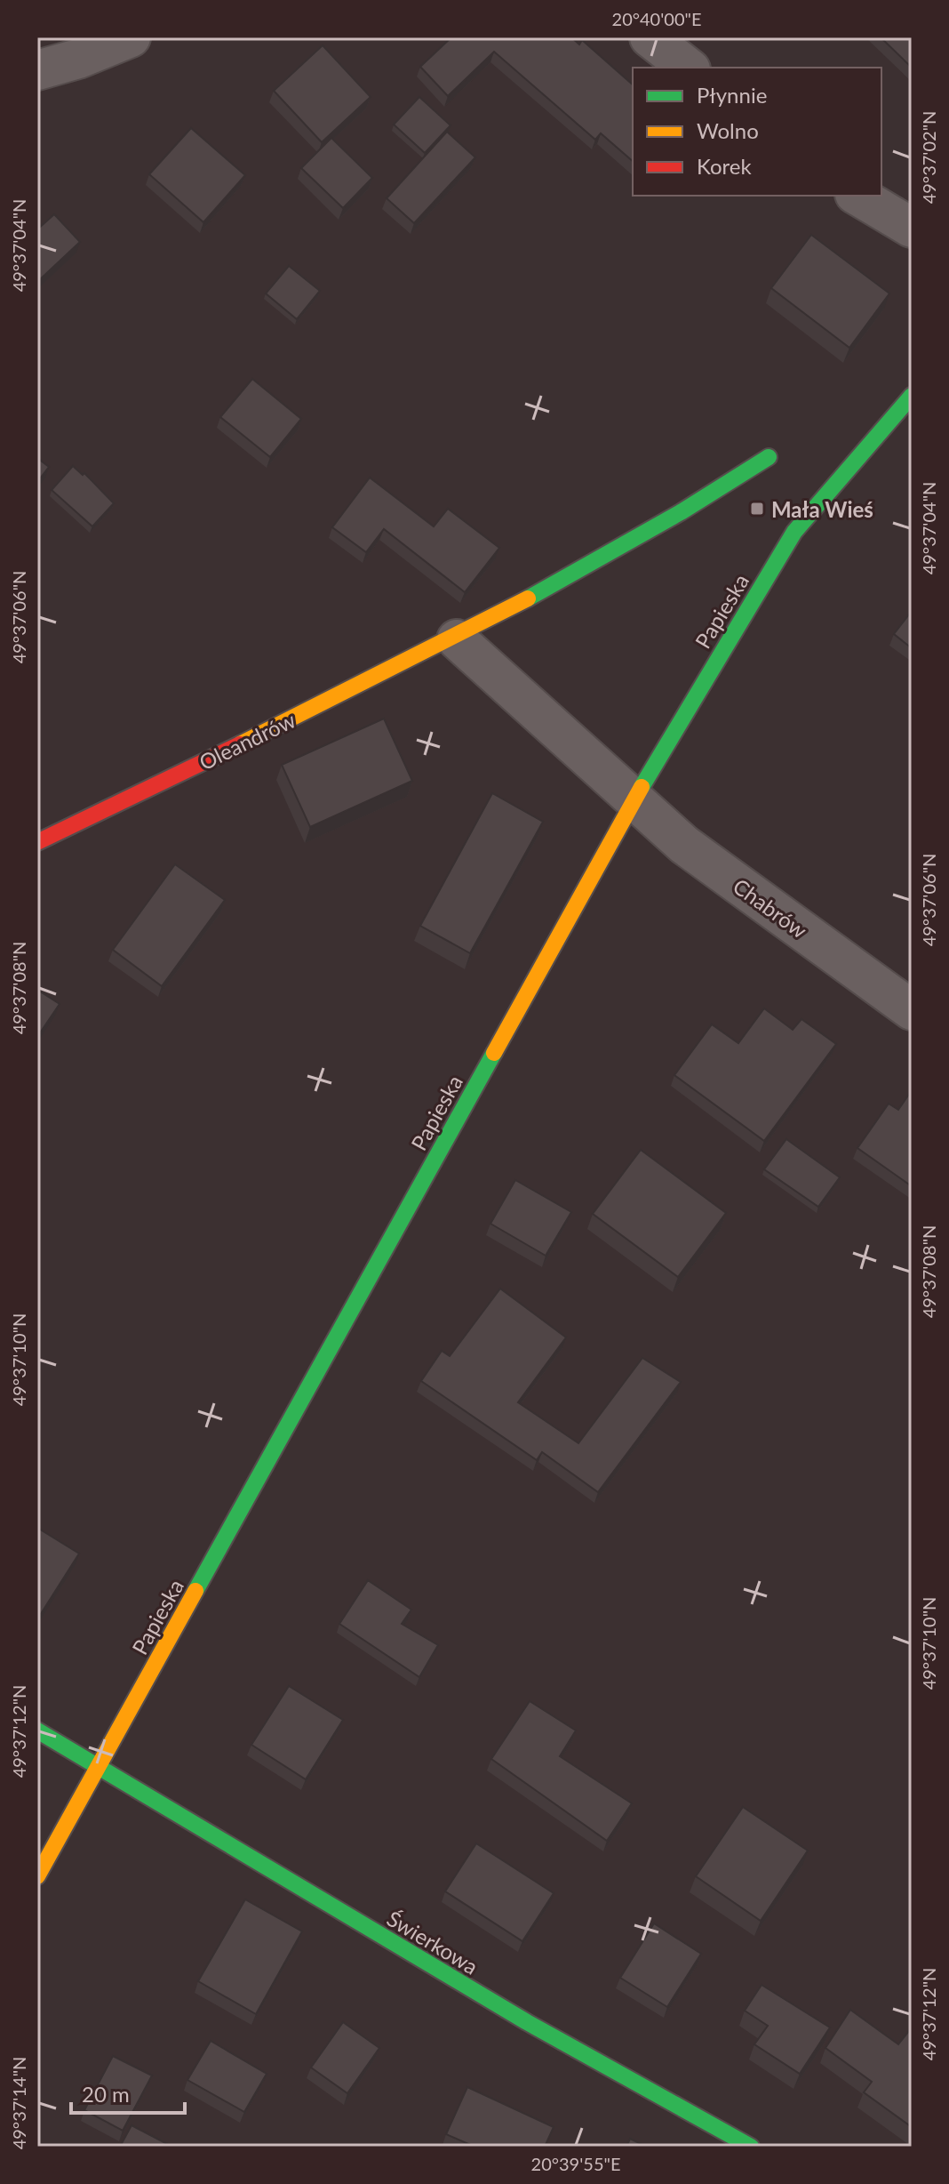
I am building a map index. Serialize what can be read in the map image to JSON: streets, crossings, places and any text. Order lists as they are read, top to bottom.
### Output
{
  "streets": {
    "street": [
      "Papieska",
      "Oleandrów",
      "Chabrów",
      "Świerkowa"
    ]
  },
  "crossings": [
    ["Papieska", "Chabrów"],
    ["Papieska", "Świerkowa"]
  ],
  "places": {
    "transit": ["Mała Wieś"]
  },
  "legend": ["Płynnie", "Wolno", "Korek"],
  "scale_bar": "20 m",
  "coordinates": [
    "20°40'00\"E",
    "49°37'02\"N",
    "49°37'04\"N",
    "49°37'06\"N",
    "49°37'08\"N",
    "49°37'10\"N",
    "49°37'12\"N",
    "49°37'14\"N",
    "20°39'55\"E"
  ]
}
